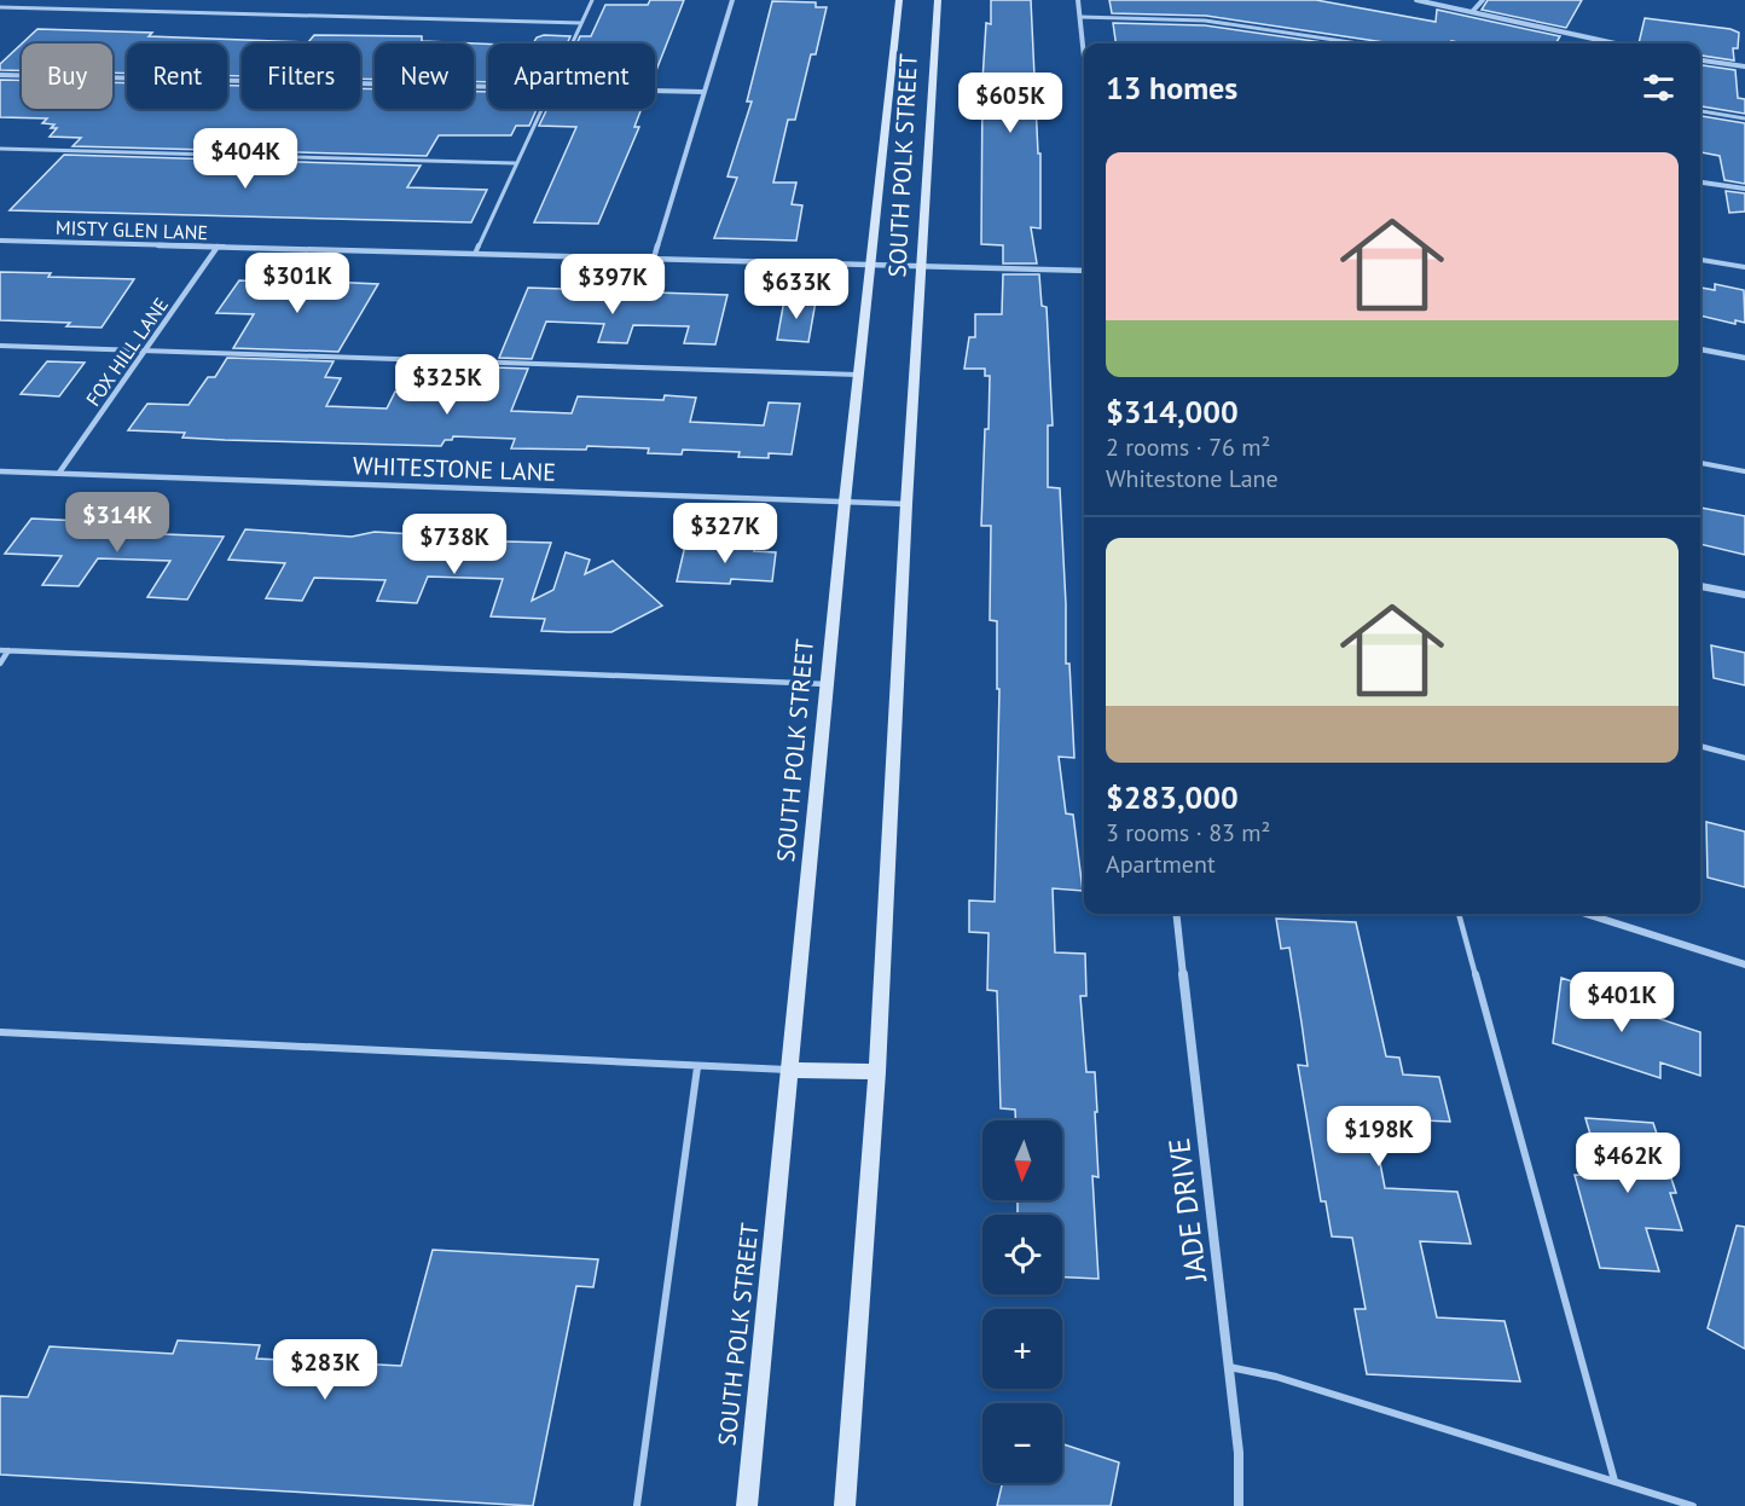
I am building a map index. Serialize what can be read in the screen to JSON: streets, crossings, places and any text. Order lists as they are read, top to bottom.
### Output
{
  "streets": {
    "main road": ["SOUTH POLK STREET"],
    "street": [
      "MISTY GLEN LANE",
      "FOX HILL LANE",
      "WHITESTONE LANE",
      "JADE DRIVE"
    ]
  },
  "crossings": [
    ["SOUTH POLK STREET", "MISTY GLEN LANE"],
    ["SOUTH POLK STREET", "WHITESTONE LANE"],
    ["MISTY GLEN LANE", "FOX HILL LANE"],
    ["FOX HILL LANE", "WHITESTONE LANE"]
  ],
  "north": "bottom",
  "page": {
    "chip": [
      "Buy",
      "Rent",
      "Filters",
      "New",
      "Apartment"
    ],
    "heading": "13 homes",
    "price": [
      "$605K",
      "$404K",
      "$301K",
      "$397K",
      "$633K",
      "$325K",
      "$314K",
      "$327K",
      "$738K",
      "$401K",
      "$198K",
      "$462K",
      "$283K"
    ],
    "list": [
      {
        "name": "$314,000",
        "note": "2 rooms · 76 m² · Whitestone Lane"
      },
      {
        "name": "$283,000",
        "note": "3 rooms · 83 m² · Apartment"
      }
    ],
    "map_buttons": ["+", "−"]
  }
}
